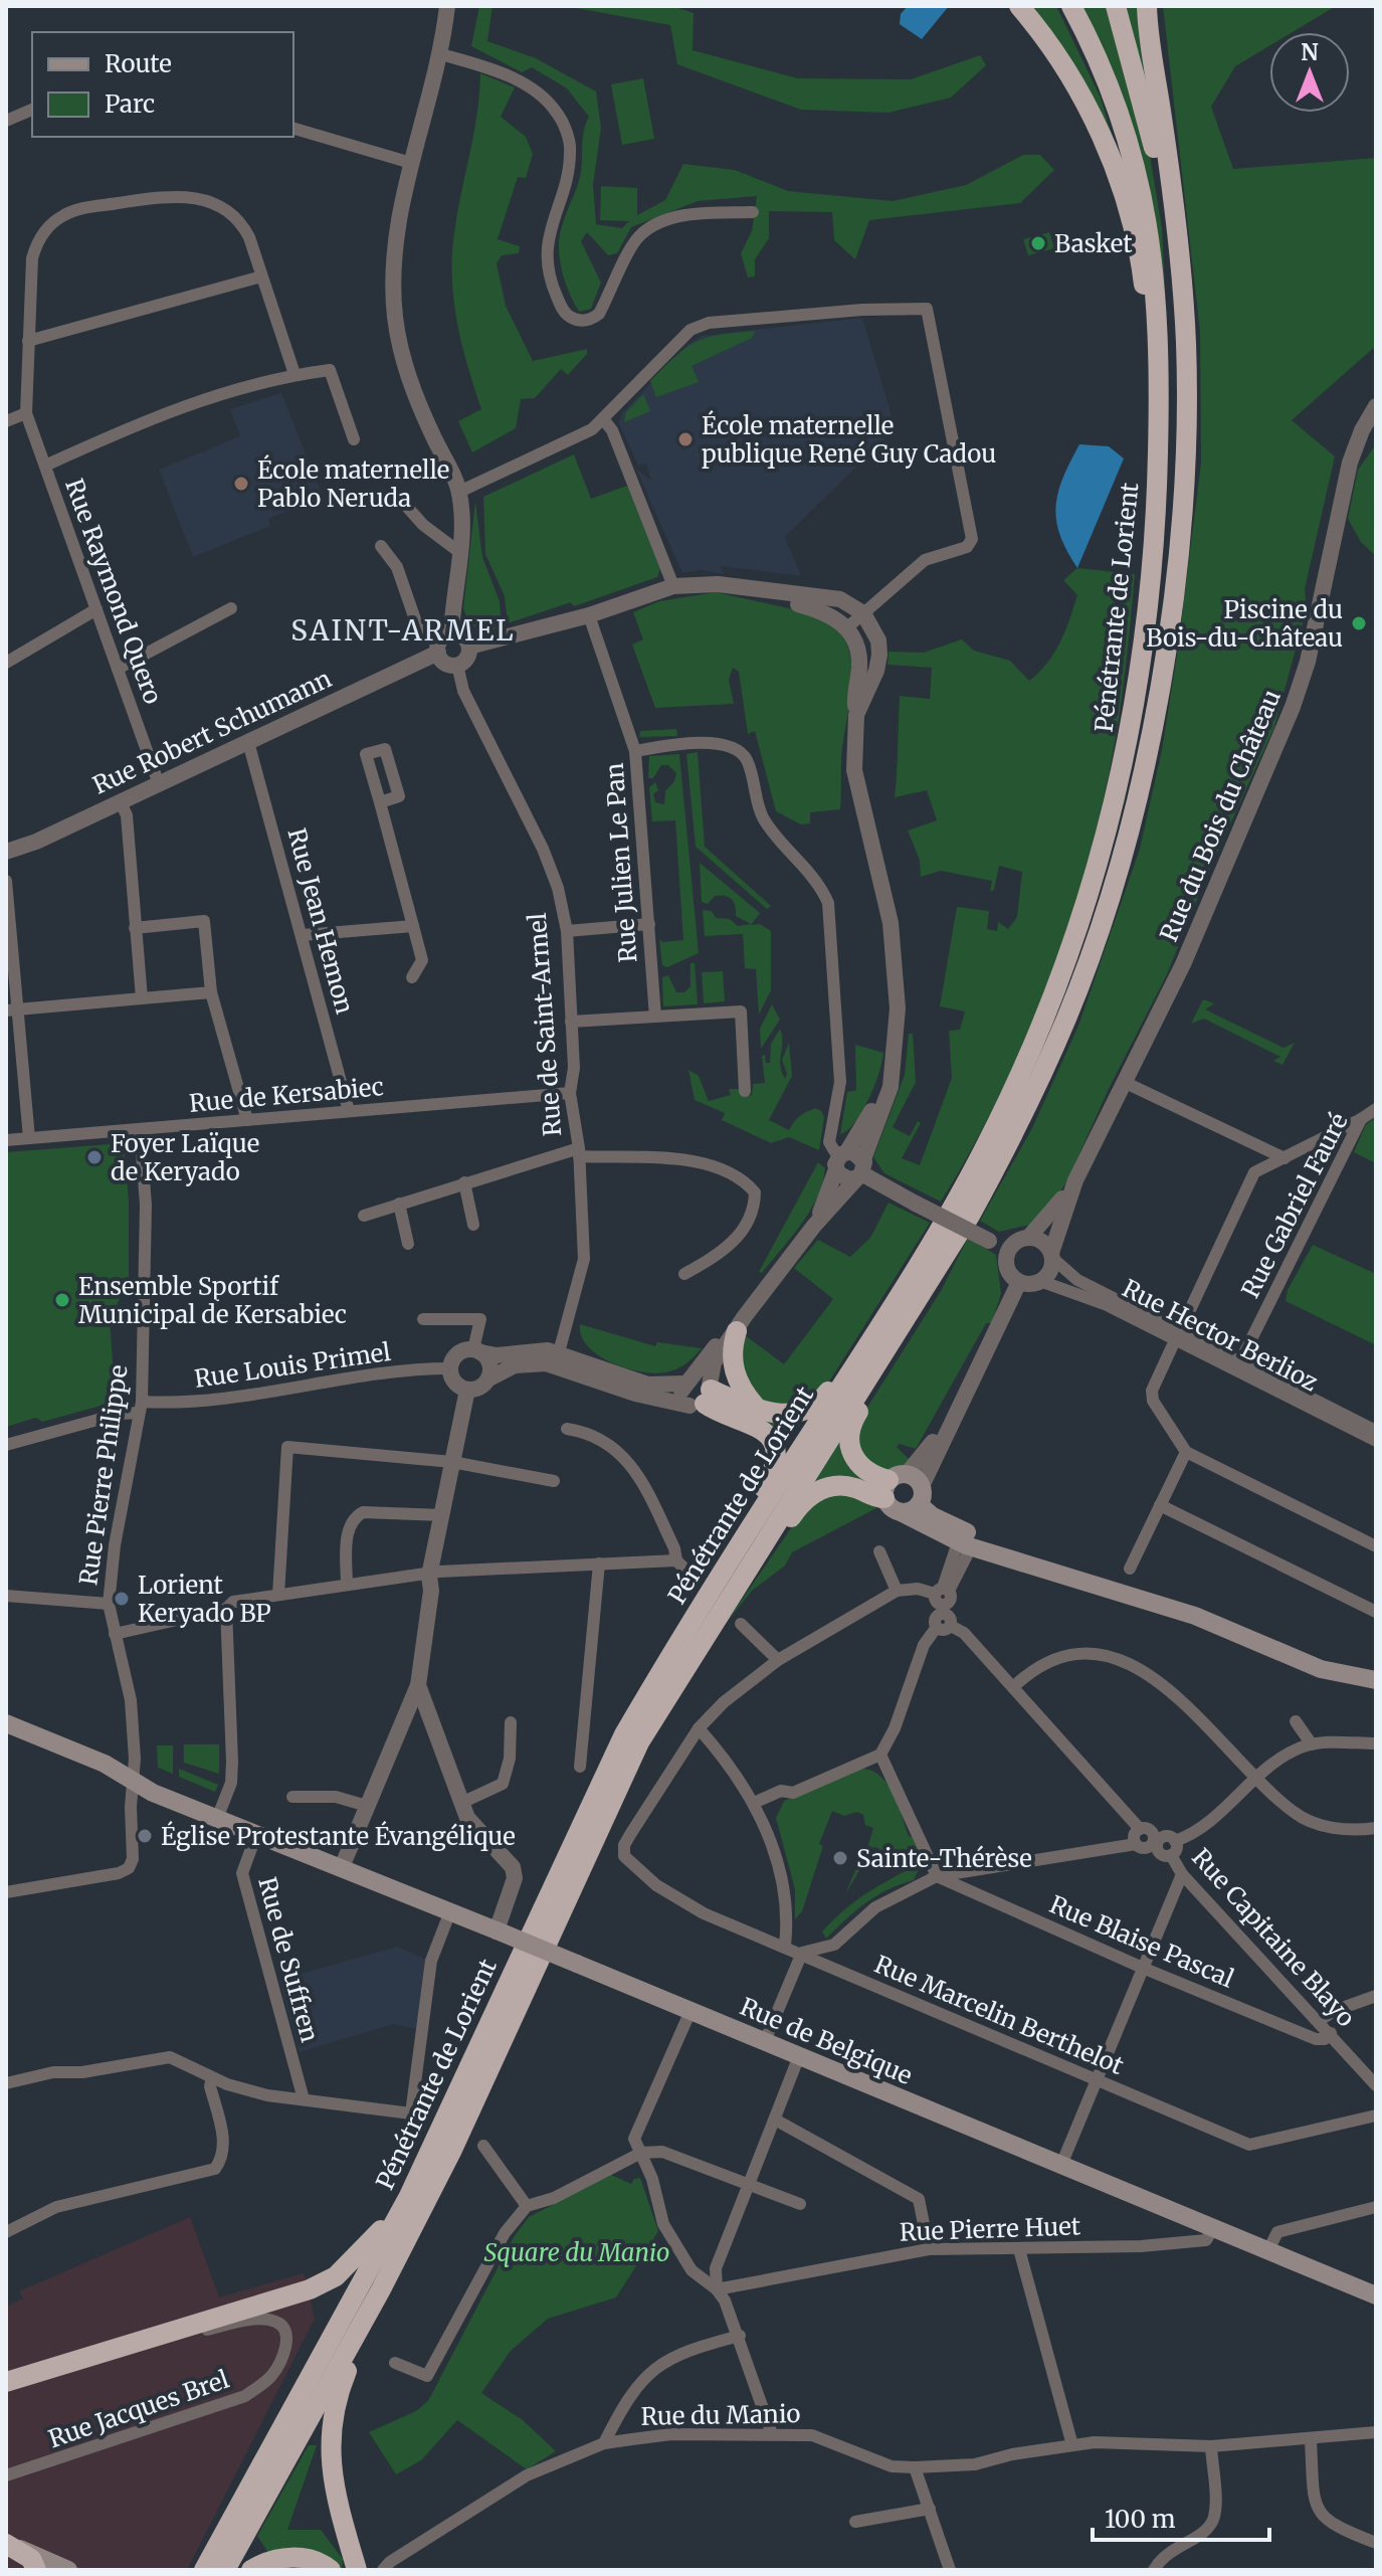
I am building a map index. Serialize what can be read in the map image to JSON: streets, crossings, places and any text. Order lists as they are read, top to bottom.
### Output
{
  "streets": {
    "highway": ["Pénétrante de Lorient"],
    "main road": ["Rue de Belgique"],
    "street": [
      "Rue Raymond Quero",
      "Rue Robert Schumann",
      "Rue du Bois du Château",
      "Rue Julien Le Pan",
      "Rue Jean Hemon",
      "Rue de Saint-Armel",
      "Rue de Kersabiec",
      "Rue Gabriel Fauré",
      "Rue Hector Berlioz",
      "Rue Louis Primel",
      "Rue Pierre Philippe",
      "Rue Capitaine Blayo",
      "Rue Blaise Pascal",
      "Rue de Suffren",
      "Rue Marcelin Berthelot",
      "Rue Pierre Huet",
      "Rue Jacques Brel",
      "Rue du Manio"
    ]
  },
  "crossings": [
    ["Rue Raymond Quero", "Rue Robert Schumann"],
    ["Rue Robert Schumann", "Rue Jean Hemon"],
    ["Rue Robert Schumann", "Rue de Saint-Armel"],
    ["Rue du Bois du Château", "Rue Hector Berlioz"],
    ["Rue Jean Hemon", "Rue de Kersabiec"],
    ["Rue de Saint-Armel", "Rue de Kersabiec"],
    ["Rue de Kersabiec", "Rue Pierre Philippe"],
    ["Rue Gabriel Fauré", "Rue Hector Berlioz"],
    ["Rue Louis Primel", "Rue Pierre Philippe"],
    ["Rue Pierre Philippe", "Rue de Belgique"],
    ["Rue Capitaine Blayo", "Rue Blaise Pascal"],
    ["Rue de Suffren", "Rue de Belgique"],
    ["Rue de Belgique", "Rue Pierre Huet"]
  ],
  "districts": ["SAINT-ARMEL"],
  "parks": ["Square du Manio"],
  "places": [
    "Basket",
    "École maternelle publique René Guy Cadou",
    "École maternelle Pablo Neruda",
    "Piscine du Bois-du-Château",
    "Foyer Laïque de Keryado",
    "Ensemble Sportif Municipal de Kersabiec",
    "Lorient Keryado BP",
    "Église Protestante Évangélique",
    "Sainte-Thérèse"
  ],
  "legend": ["Route", "Parc"],
  "scale_bar": "100 m",
  "north": "top"
}
